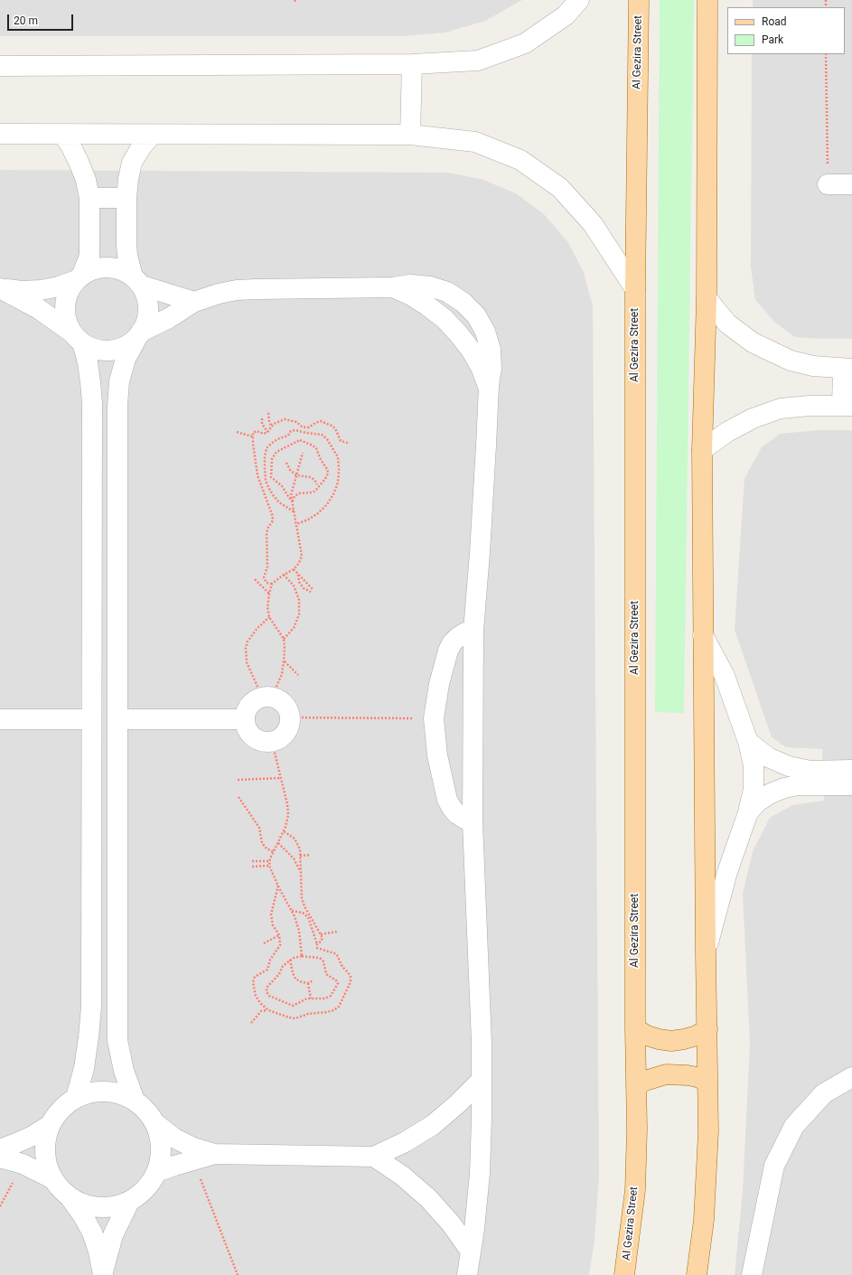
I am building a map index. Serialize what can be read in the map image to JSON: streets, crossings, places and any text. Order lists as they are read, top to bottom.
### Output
{
  "streets": {
    "main road": ["Al Gezira Street"]
  },
  "legend": ["Road", "Park"],
  "scale_bar": "20 m"
}
